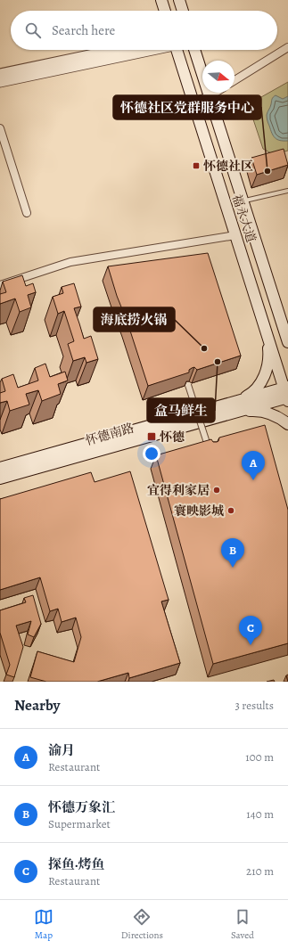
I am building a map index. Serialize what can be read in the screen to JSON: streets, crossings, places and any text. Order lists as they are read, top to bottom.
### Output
{
  "streets": {
    "main road": ["福永大道", "怀德南路"]
  },
  "crossings": [
    ["福永大道", "怀德南路"]
  ],
  "places": {
    "transit": ["怀德社区", "怀德"],
    "other": [
      "怀德社区党群服务中心",
      "海底捞火锅",
      "盒马鲜生",
      "宜得利家居",
      "寰映影城"
    ]
  },
  "north": "right",
  "page": {
    "search": "Search here",
    "pins": ["A", "B", "C"],
    "heading": ["Nearby", "3 results"],
    "list": [
      {
        "mark": "A",
        "name": "渝月",
        "note": "Restaurant",
        "value": "100 m"
      },
      {
        "mark": "B",
        "name": "怀德万象汇",
        "note": "Supermarket",
        "value": "140 m"
      },
      {
        "mark": "C",
        "name": "探鱼·烤鱼",
        "note": "Restaurant",
        "value": "210 m"
      }
    ],
    "nav": ["Map", "Directions", "Saved"]
  }
}
